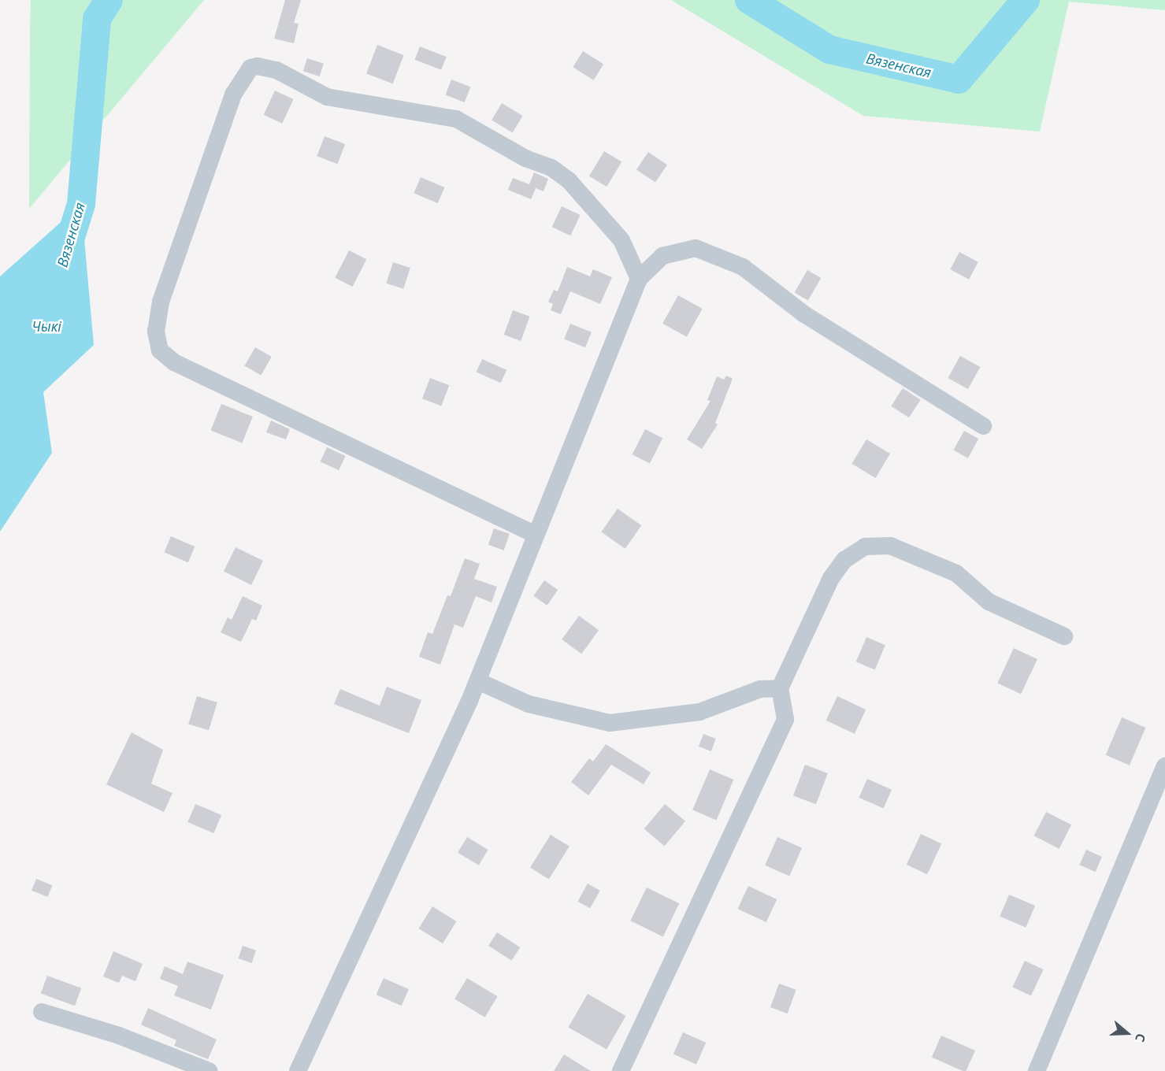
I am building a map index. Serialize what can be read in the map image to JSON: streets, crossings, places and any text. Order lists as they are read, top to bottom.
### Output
{
  "water": ["Вязенская", "Чыкі"],
  "north": "right"
}
